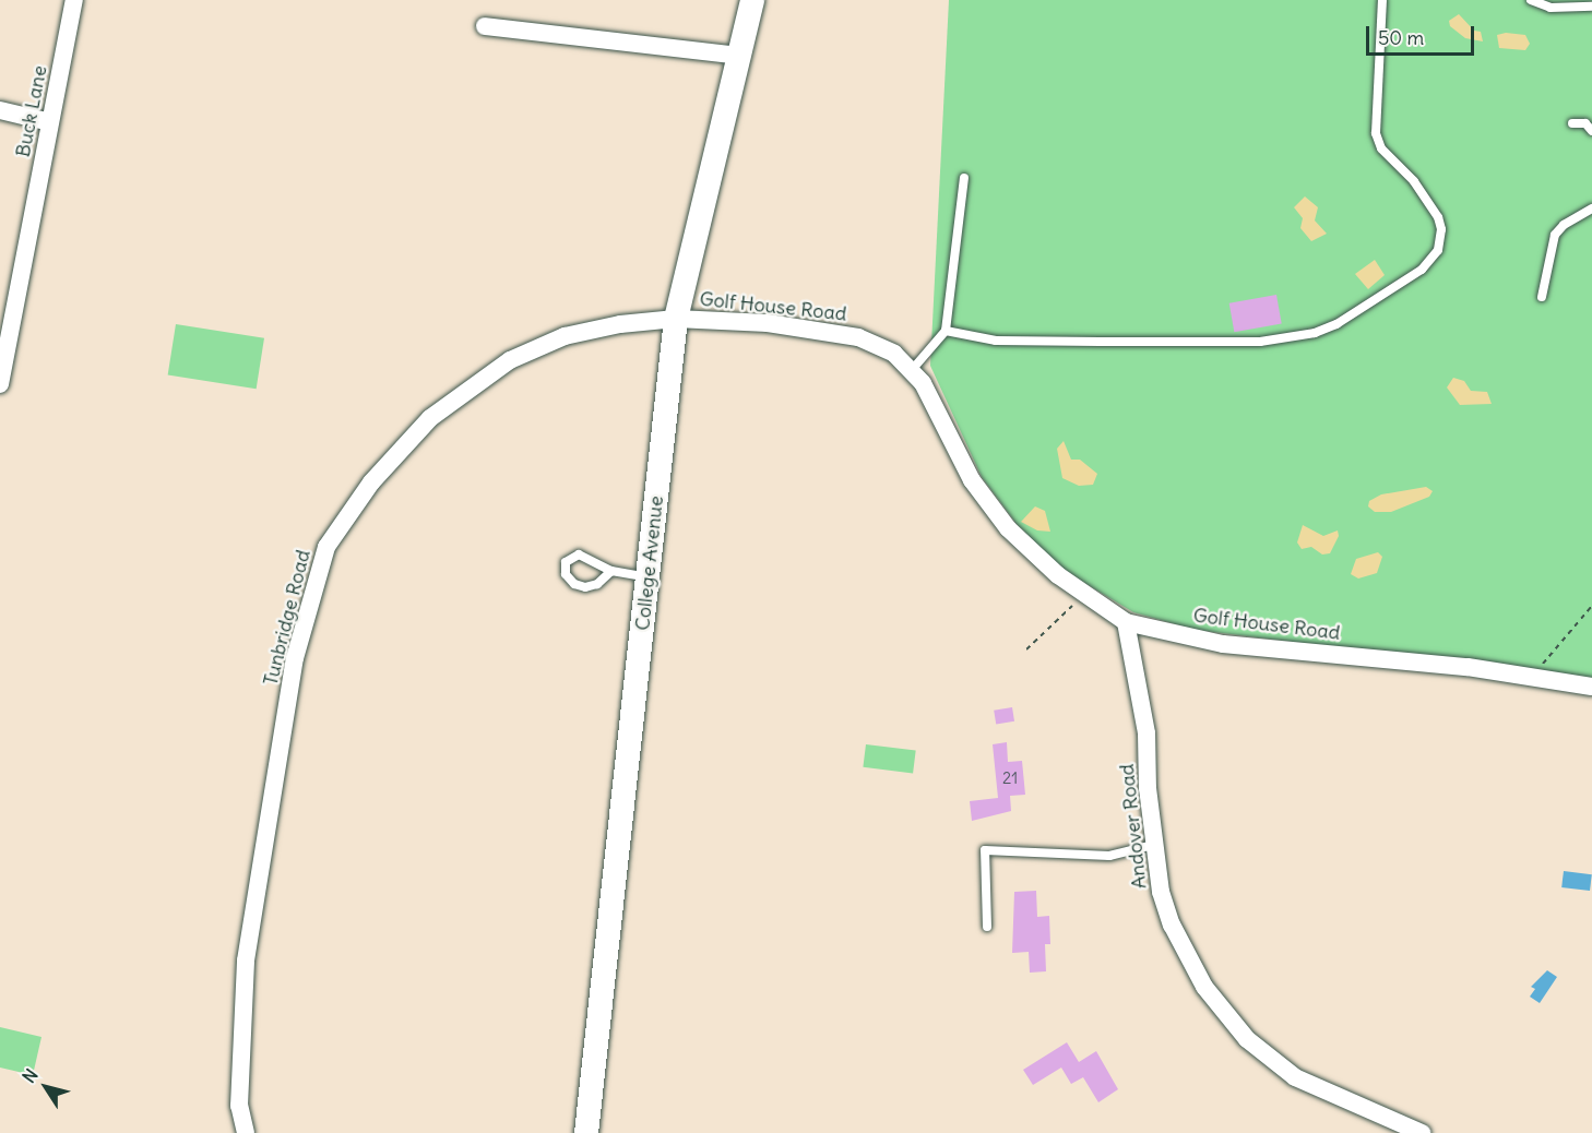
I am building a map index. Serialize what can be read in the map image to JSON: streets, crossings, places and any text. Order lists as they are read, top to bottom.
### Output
{
  "streets": {
    "main road": ["College Avenue"],
    "street": [
      "Buck Lane",
      "Golf House Road",
      "Tunbridge Road",
      "Andover Road"
    ]
  },
  "crossings": [
    ["Golf House Road", "College Avenue"],
    ["Golf House Road", "Tunbridge Road"],
    ["Golf House Road", "Andover Road"],
    ["College Avenue", "Tunbridge Road"]
  ],
  "house_numbers": ["21"],
  "scale_bar": "50 m",
  "north": "top left"
}
